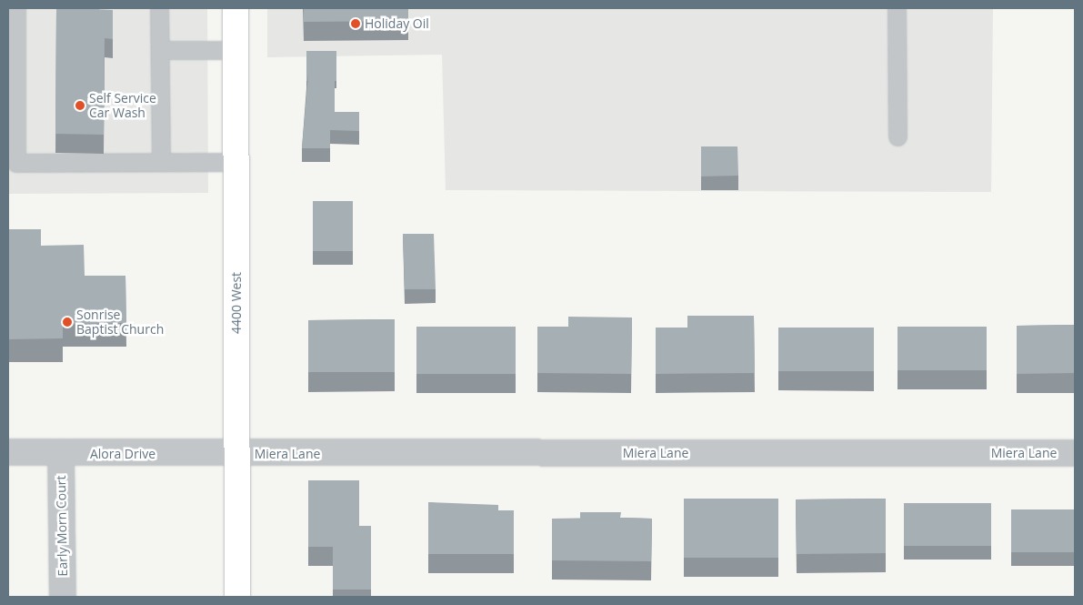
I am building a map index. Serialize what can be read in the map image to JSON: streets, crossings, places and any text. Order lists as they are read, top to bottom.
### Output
{
  "streets": {
    "street": [
      "4400 West",
      "Miera Lane",
      "Alora Drive",
      "Early Morn Court"
    ]
  },
  "crossings": [
    ["4400 West", "Miera Lane"],
    ["4400 West", "Alora Drive"],
    ["Miera Lane", "Alora Drive"],
    ["Alora Drive", "Early Morn Court"]
  ],
  "places": ["Holiday Oil", "Self Service Car Wash", "Sonrise Baptist Church"]
}
